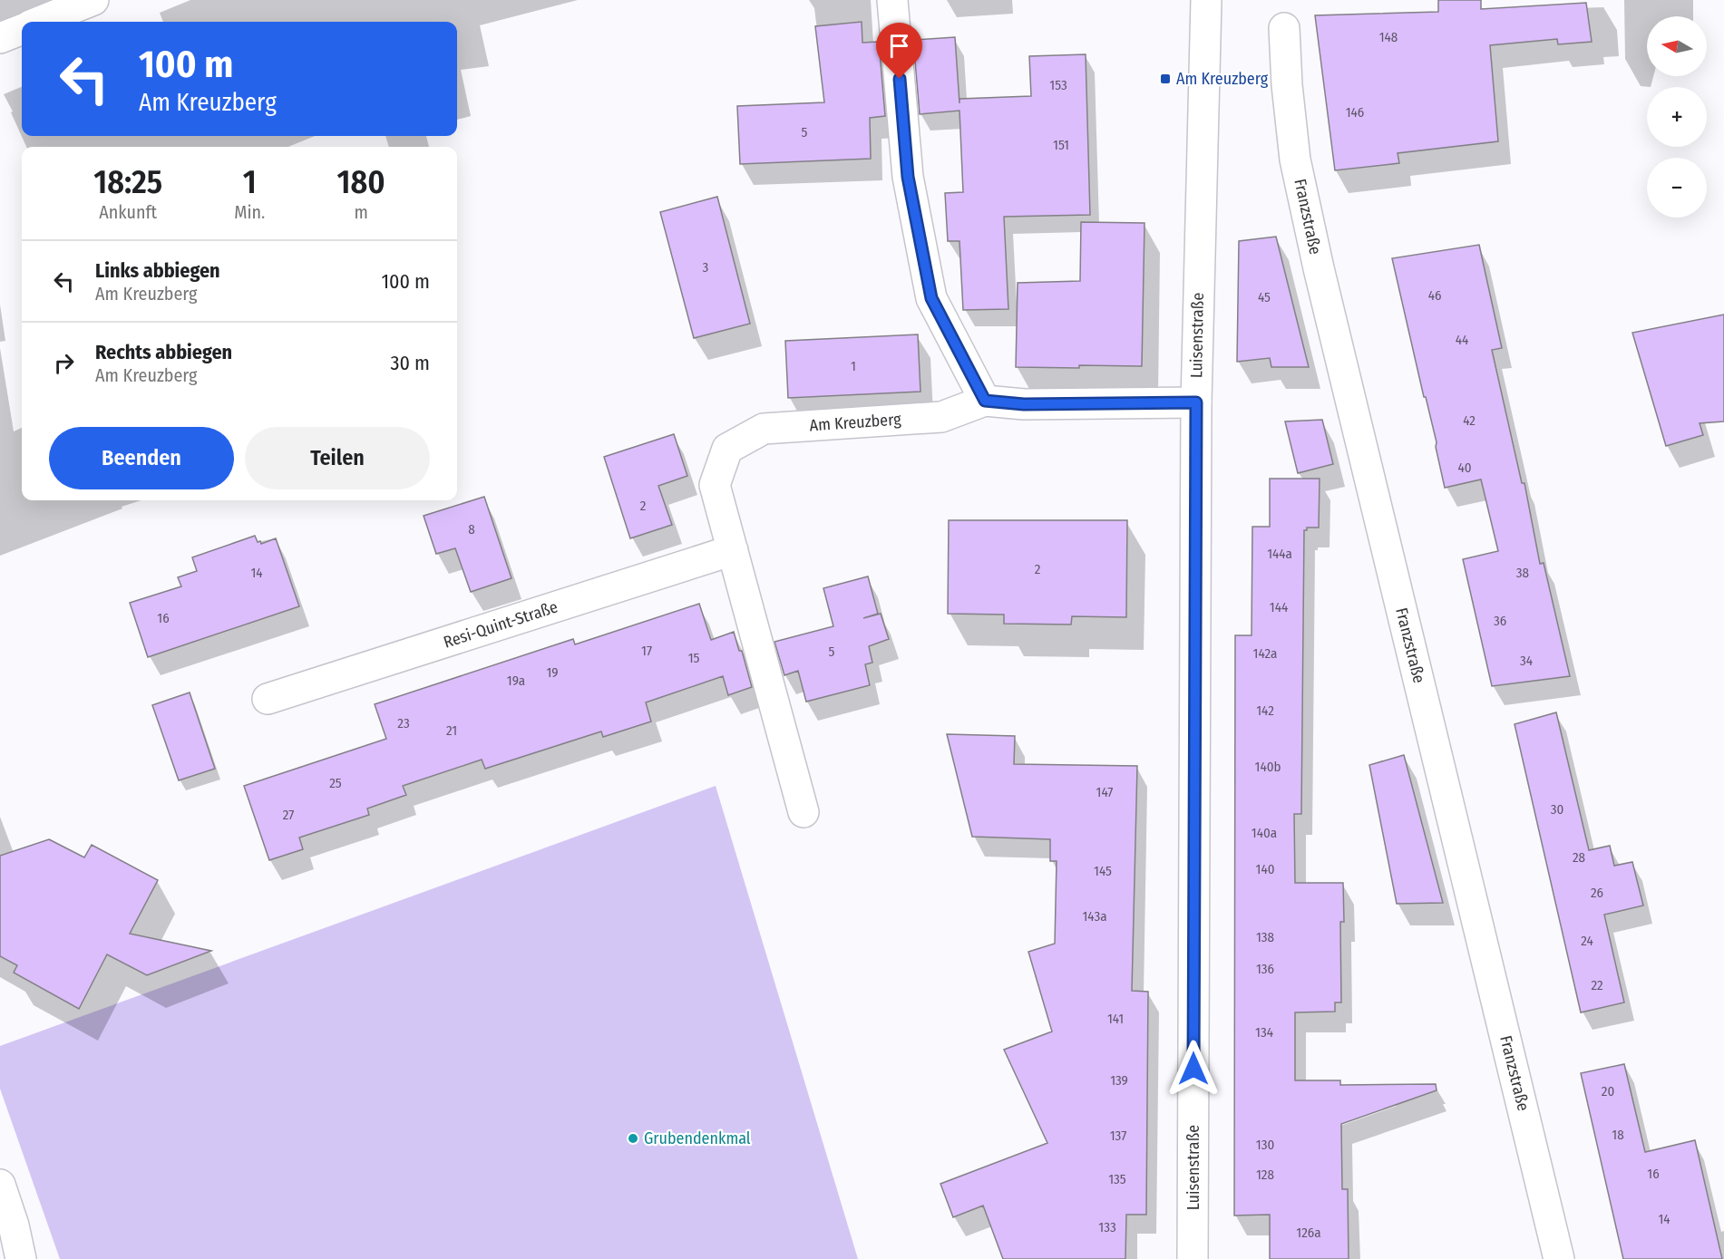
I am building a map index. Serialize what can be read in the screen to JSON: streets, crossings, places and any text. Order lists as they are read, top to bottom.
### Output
{
  "streets": {
    "street": [
      "Franzstraße",
      "Luisenstraße",
      "Am Kreuzberg",
      "Resi-Quint-Straße"
    ]
  },
  "crossings": [
    ["Luisenstraße", "Am Kreuzberg"],
    ["Am Kreuzberg", "Resi-Quint-Straße"]
  ],
  "places": {
    "transit": ["Am Kreuzberg"],
    "other": ["Grubendenkmal"]
  },
  "house_numbers": [
    "148",
    "153",
    "146",
    "5",
    "151",
    "3",
    "46",
    "45",
    "44",
    "1",
    "42",
    "40",
    "2",
    "8",
    "144a",
    "2",
    "14",
    "38",
    "144",
    "16",
    "36",
    "17",
    "5",
    "142a",
    "15",
    "34",
    "19",
    "19a",
    "142",
    "23",
    "21",
    "140b",
    "25",
    "147",
    "30",
    "27",
    "140a",
    "28",
    "140",
    "145",
    "26",
    "143a",
    "138",
    "24",
    "136",
    "22",
    "141",
    "134",
    "139",
    "20",
    "18",
    "137",
    "130",
    "16",
    "128",
    "135",
    "14",
    "133",
    "126a"
  ],
  "north": "left",
  "page": {
    "map_buttons": ["+", "−"],
    "turn": ["100 m", "Am Kreuzberg"],
    "eta": [
      "18:25",
      "Ankunft",
      "1",
      "Min.",
      "180",
      "m"
    ],
    "list": [
      {
        "name": "Links abbiegen",
        "note": "Am Kreuzberg",
        "value": "100 m"
      },
      {
        "name": "Rechts abbiegen",
        "note": "Am Kreuzberg",
        "value": "30 m"
      }
    ],
    "buttons": ["Beenden", "Teilen"]
  }
}
